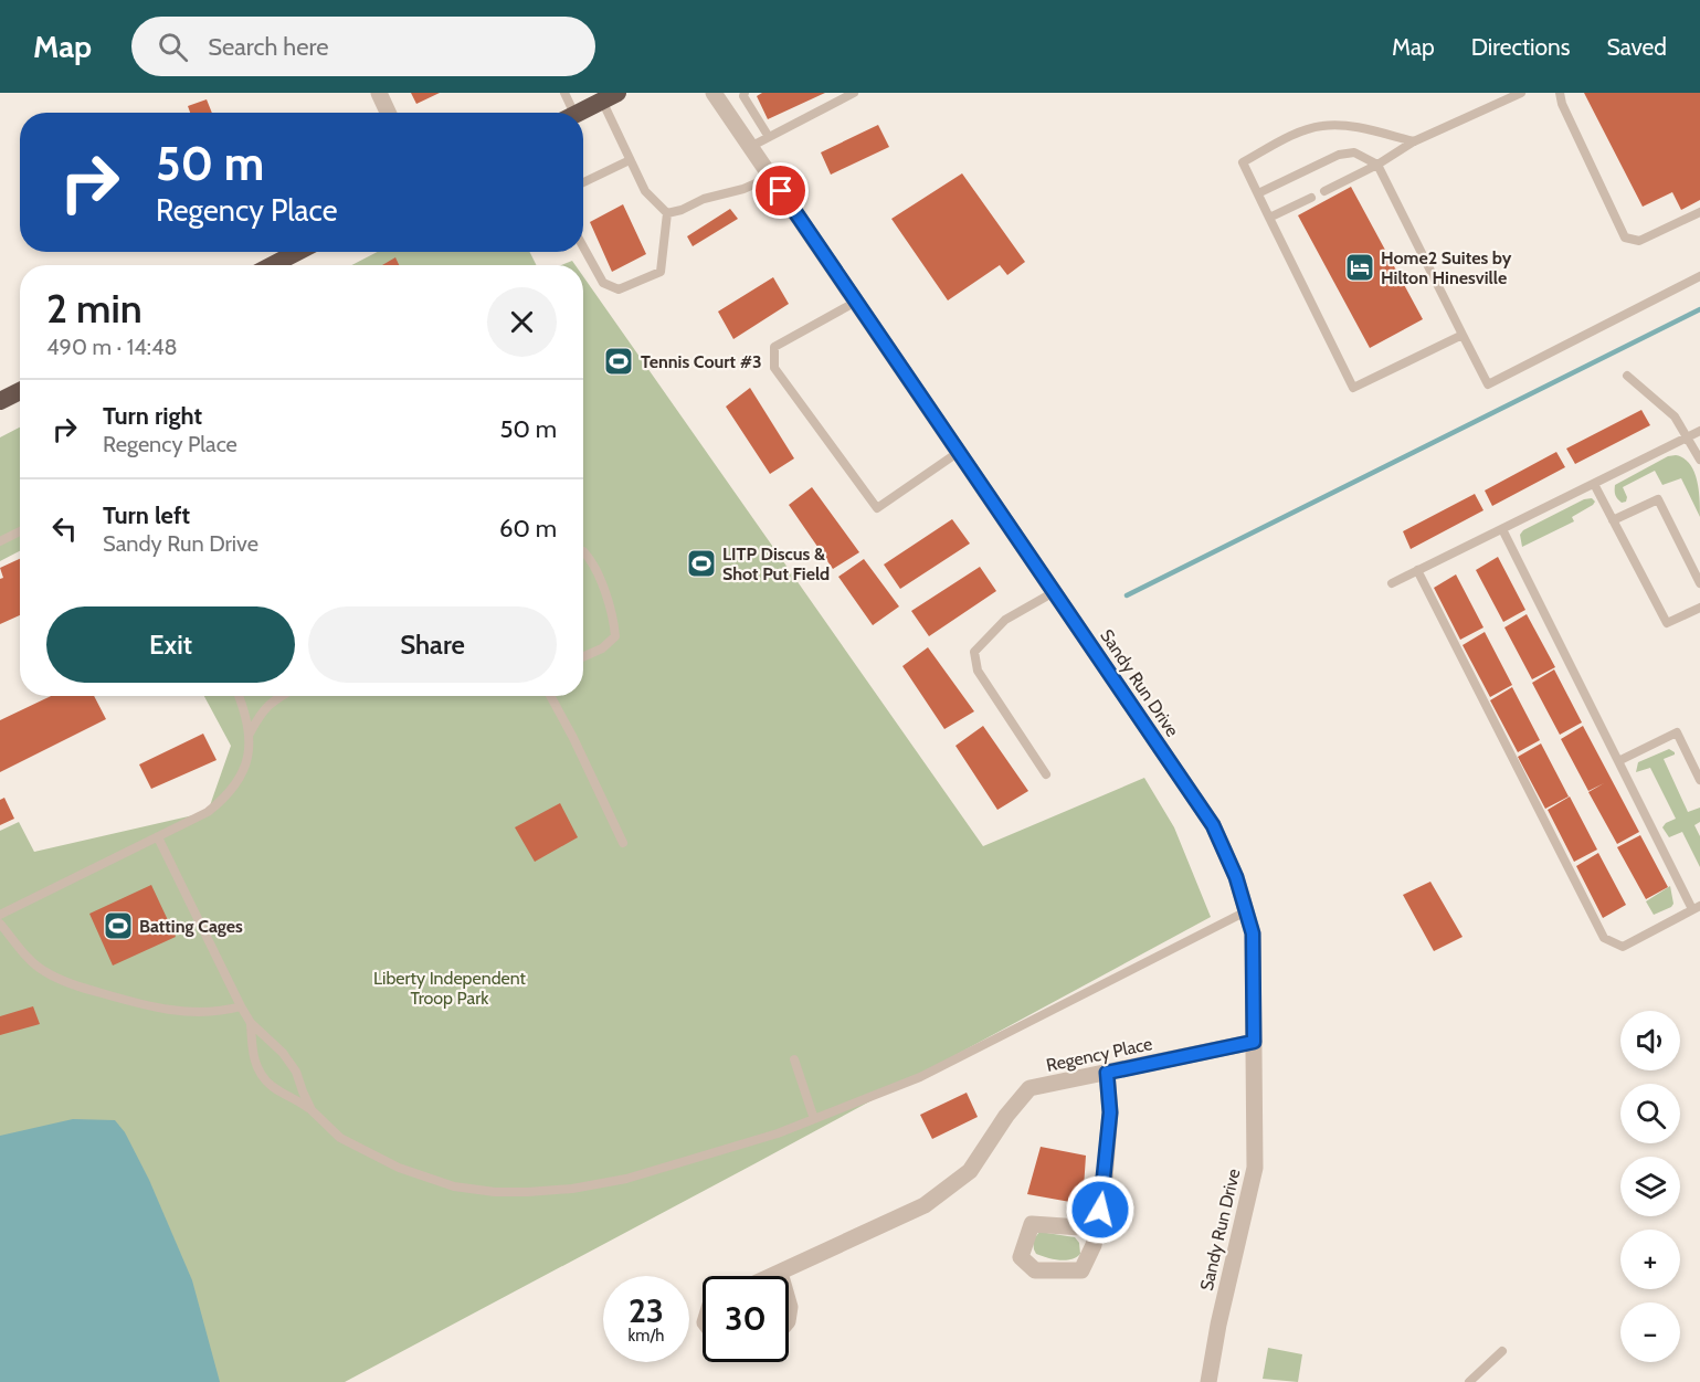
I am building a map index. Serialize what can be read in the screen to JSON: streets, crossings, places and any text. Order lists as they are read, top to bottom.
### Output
{
  "streets": {
    "street": ["Sandy Run Drive", "Regency Place"]
  },
  "crossings": [
    ["Sandy Run Drive", "Regency Place"]
  ],
  "parks": ["Liberty Independent Troop Park"],
  "places": {
    "hotel": ["Home2 Suites by Hilton Hinesville"],
    "sports": ["Tennis Court #3", "LITP Discus & Shot Put Field", "Batting Cages"]
  },
  "page": {
    "header": "Map",
    "search": "Search here",
    "nav": ["Map", "Directions", "Saved"],
    "turn": ["50 m", "Regency Place"],
    "heading": ["2 min", "490 m · 14:48"],
    "list": [
      {
        "name": "Turn right",
        "note": "Regency Place",
        "value": "50 m"
      },
      {
        "name": "Turn left",
        "note": "Sandy Run Drive",
        "value": "60 m"
      }
    ],
    "buttons": ["Exit", "Share"],
    "map_buttons": ["+", "−"],
    "speed": "23 km/h",
    "limit": "30"
  }
}
